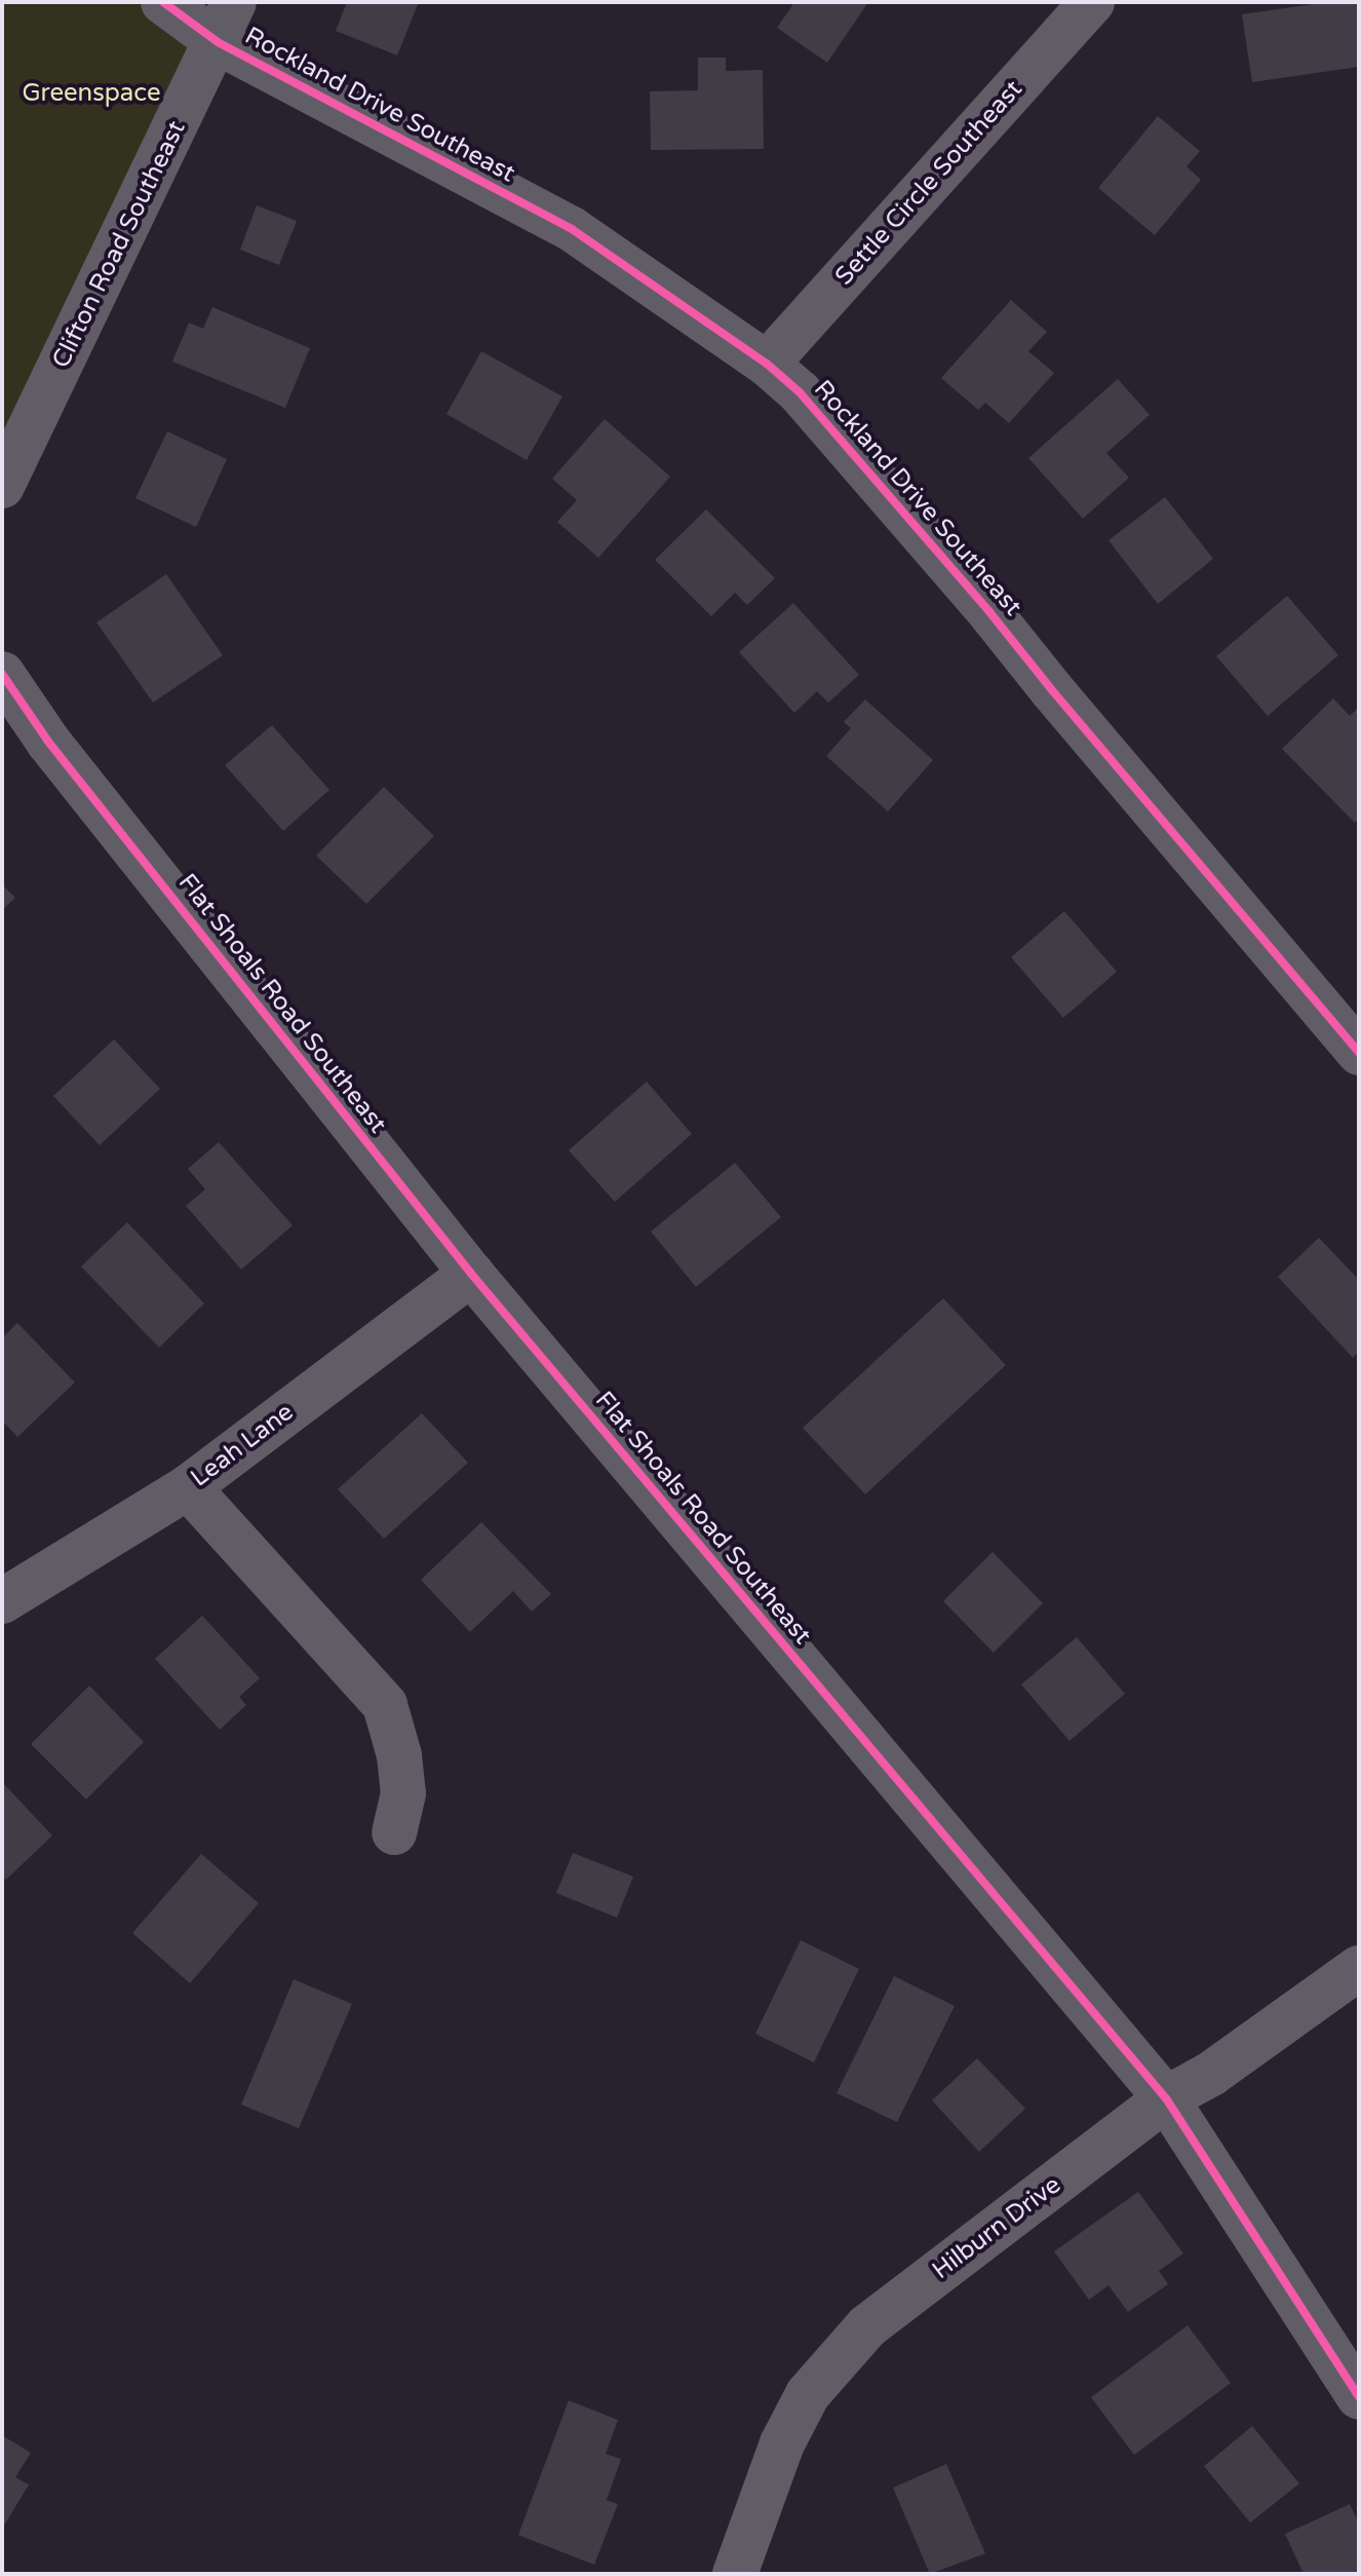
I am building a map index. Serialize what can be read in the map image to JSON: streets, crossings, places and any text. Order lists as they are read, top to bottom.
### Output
{
  "streets": {
    "street": [
      "Rockland Drive Southeast",
      "Settle Circle Southeast",
      "Clifton Road Southeast",
      "Flat Shoals Road Southeast",
      "Leah Lane",
      "Hilburn Drive"
    ]
  },
  "crossings": [
    ["Rockland Drive Southeast", "Settle Circle Southeast"],
    ["Rockland Drive Southeast", "Clifton Road Southeast"],
    ["Flat Shoals Road Southeast", "Leah Lane"],
    ["Flat Shoals Road Southeast", "Hilburn Drive"]
  ],
  "parks": ["Greenspace"]
}
